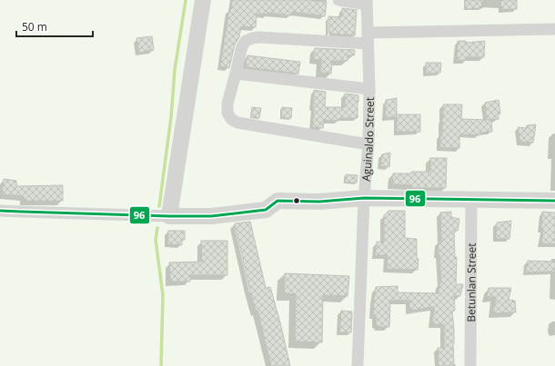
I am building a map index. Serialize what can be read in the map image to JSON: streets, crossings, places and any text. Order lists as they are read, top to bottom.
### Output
{
  "streets": {
    "street": ["Aguinaldo Street", "Betunlan Street"]
  },
  "lines": ["transit line 96"],
  "scale_bar": "50 m"
}
